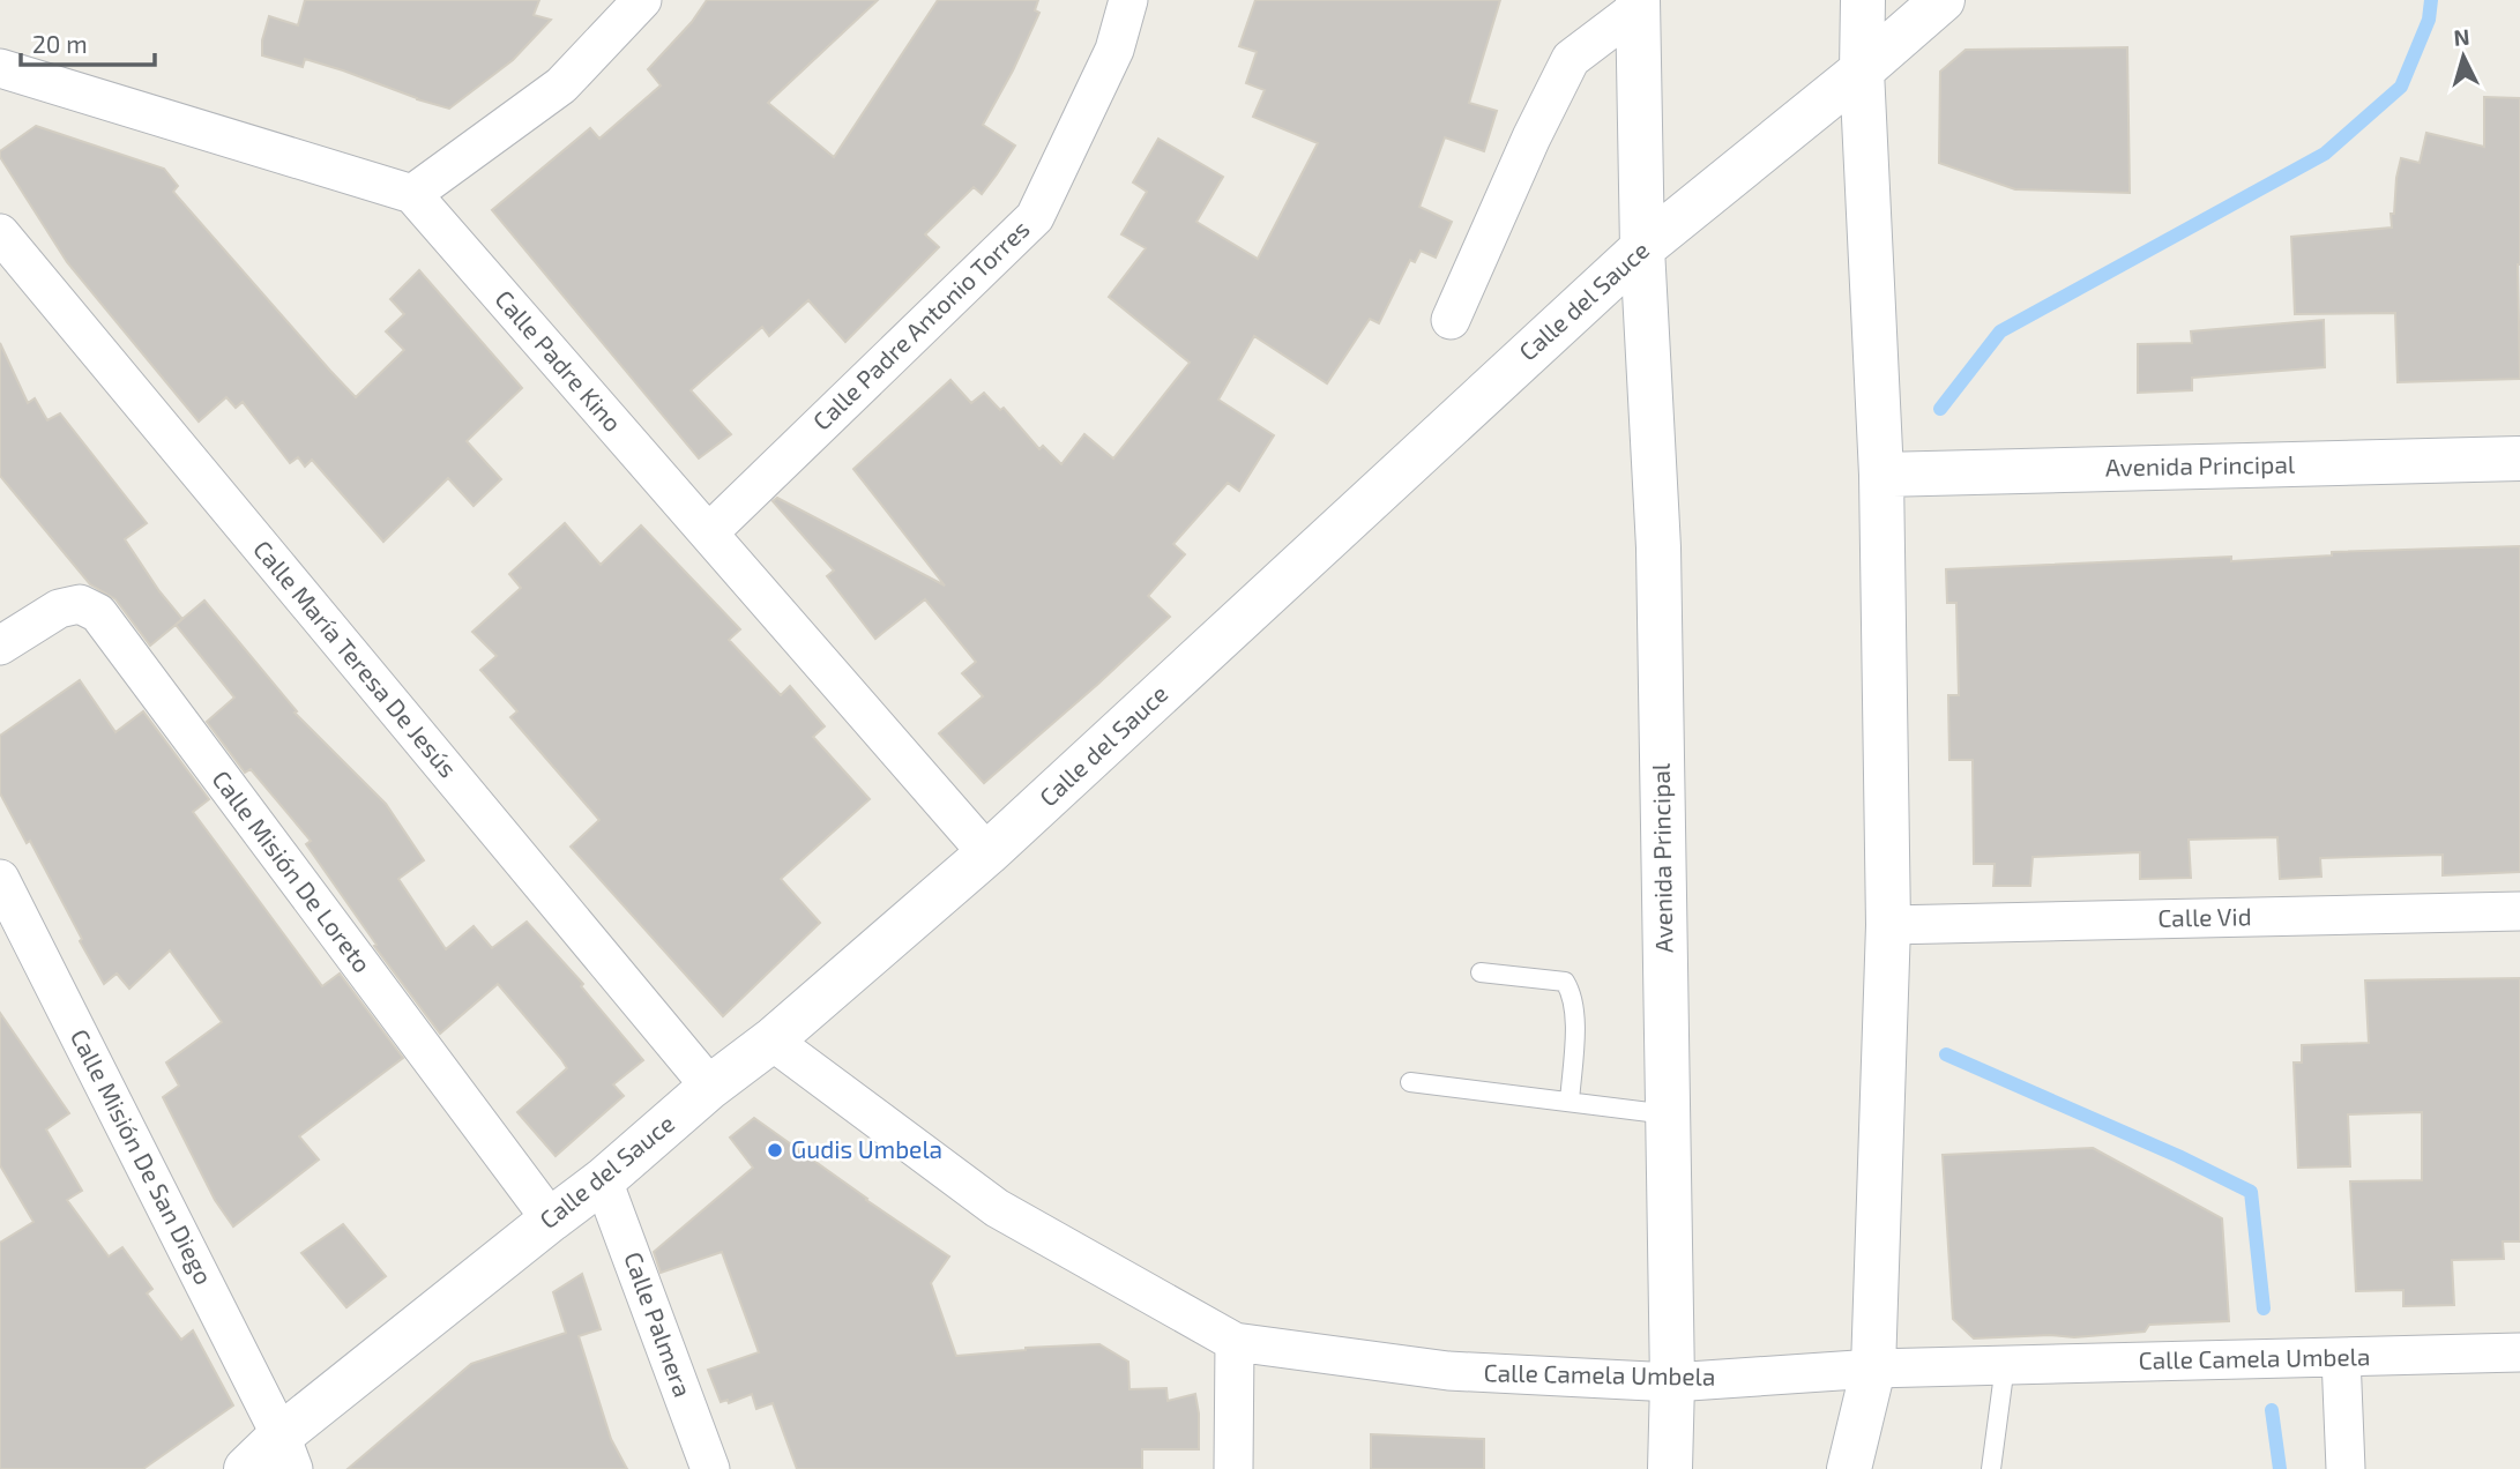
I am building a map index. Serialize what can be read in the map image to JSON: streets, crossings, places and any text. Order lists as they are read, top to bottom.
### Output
{
  "streets": {
    "main road": ["Calle del Sauce", "Avenida Principal"],
    "street": [
      "Calle Padre Antonio Torres",
      "Calle Padre Kino",
      "Calle María Teresa De Jesús",
      "Calle Misión De Loreto",
      "Calle Vid",
      "Calle Misión De San Diego",
      "Calle Palmera",
      "Calle Camela Umbela"
    ]
  },
  "crossings": [
    ["Calle del Sauce", "Calle Padre Kino"],
    ["Calle del Sauce", "Avenida Principal"],
    ["Calle del Sauce", "Calle María Teresa De Jesús"],
    ["Calle del Sauce", "Calle Misión De Loreto"],
    ["Calle del Sauce", "Calle Misión De San Diego"],
    ["Calle del Sauce", "Calle Palmera"],
    ["Calle del Sauce", "Calle Camela Umbela"],
    ["Calle Padre Antonio Torres", "Calle Padre Kino"],
    ["Avenida Principal", "Calle Camela Umbela"]
  ],
  "places": ["Gudis Umbela"],
  "scale_bar": "20 m",
  "north": "top"
}
